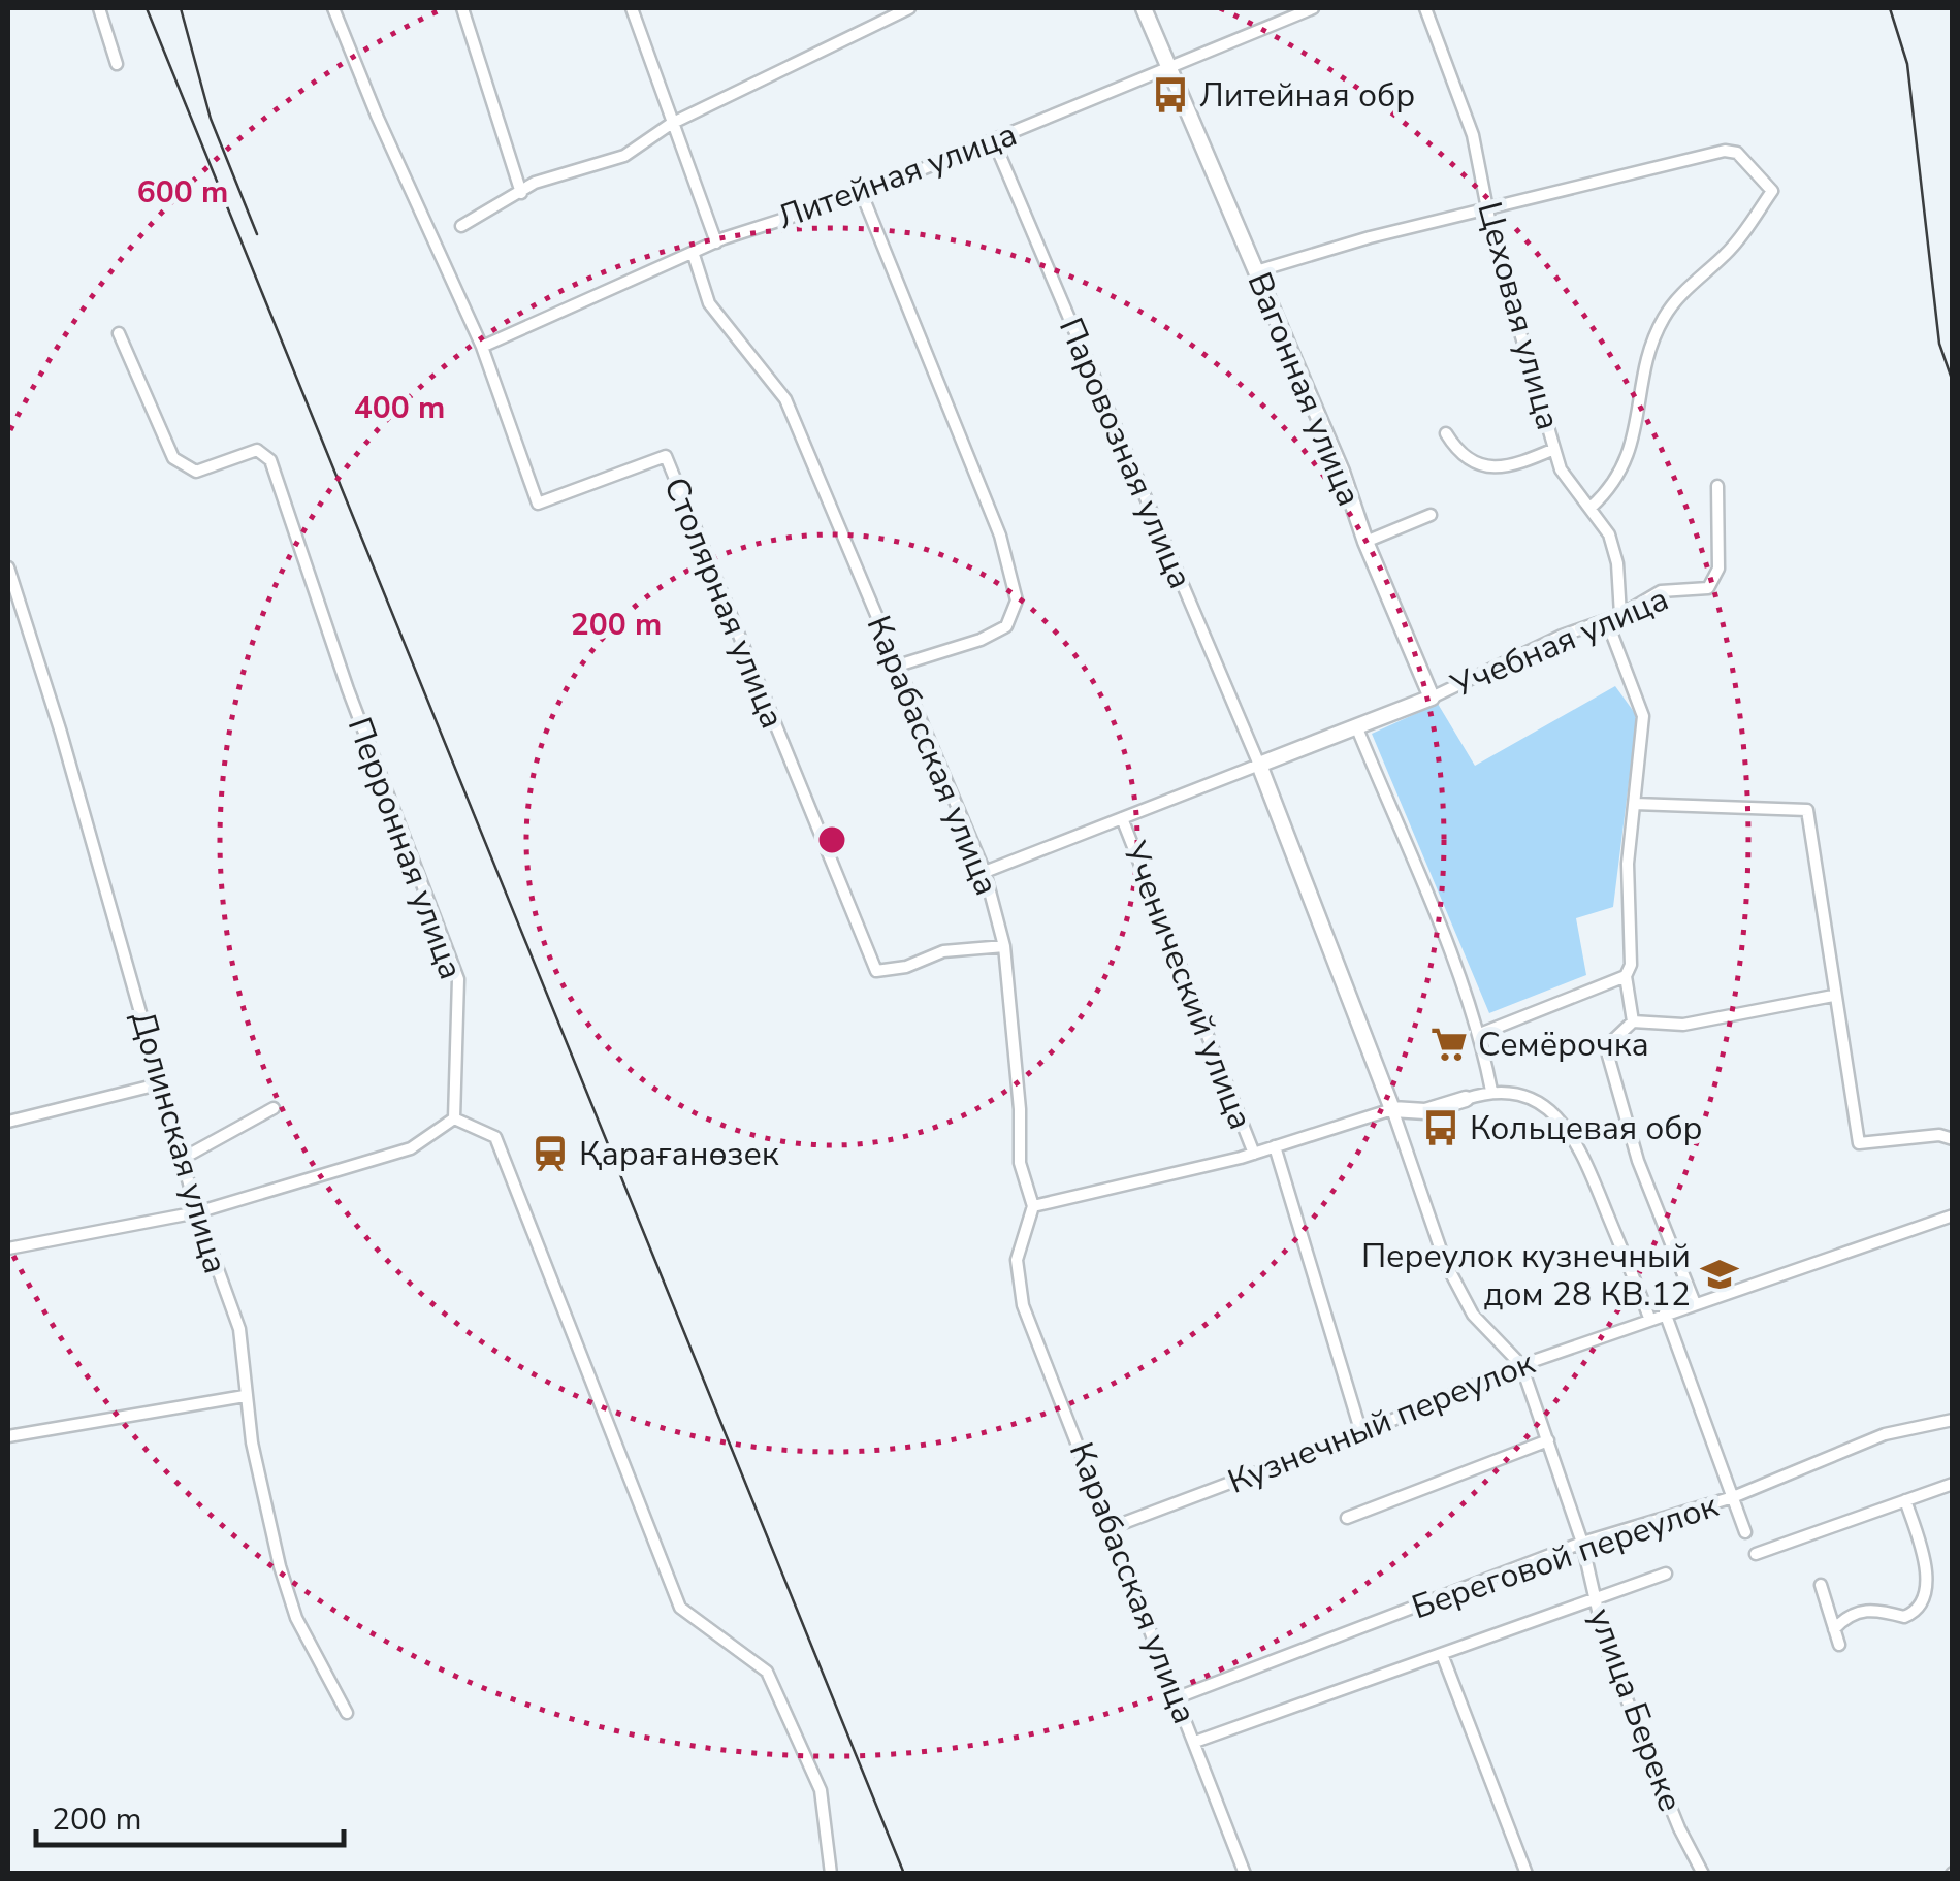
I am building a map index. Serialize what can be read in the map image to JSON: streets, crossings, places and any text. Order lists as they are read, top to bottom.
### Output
{
  "streets": {
    "street": [
      "Литейная улица",
      "Цеховая улица",
      "Вагонная улица",
      "Паровозная улица",
      "Столярная улица",
      "Учебная улица",
      "Карабасская улица",
      "Перронная улица",
      "Ученический улица",
      "Долинская улица",
      "Кузнечный переулок",
      "Береговой переулок",
      "улица Береке"
    ]
  },
  "crossings": [
    ["Литейная улица", "Вагонная улица"],
    ["Литейная улица", "Паровозная улица"],
    ["Литейная улица", "Столярная улица"],
    ["Литейная улица", "Карабасская улица"],
    ["Цеховая улица", "Учебная улица"],
    ["Вагонная улица", "Учебная улица"],
    ["Столярная улица", "Карабасская улица"],
    ["Карабасская улица", "Кузнечный переулок"],
    ["Карабасская улица", "Береговой переулок"],
    ["Ученический улица", "Кузнечный переулок"],
    ["Кузнечный переулок", "улица Береке"],
    ["Береговой переулок", "улица Береке"]
  ],
  "places": {
    "bus stop": ["Литейная обр", "Кольцевая обр"],
    "supermarket": ["Семёрочка"],
    "station": ["Қарағанөзек"],
    "school or university": ["Переулок кузнечный дом 28 КВ.12"]
  },
  "scale_bar": "200 m",
  "rings": ["600 m", "400 m", "200 m"]
}
